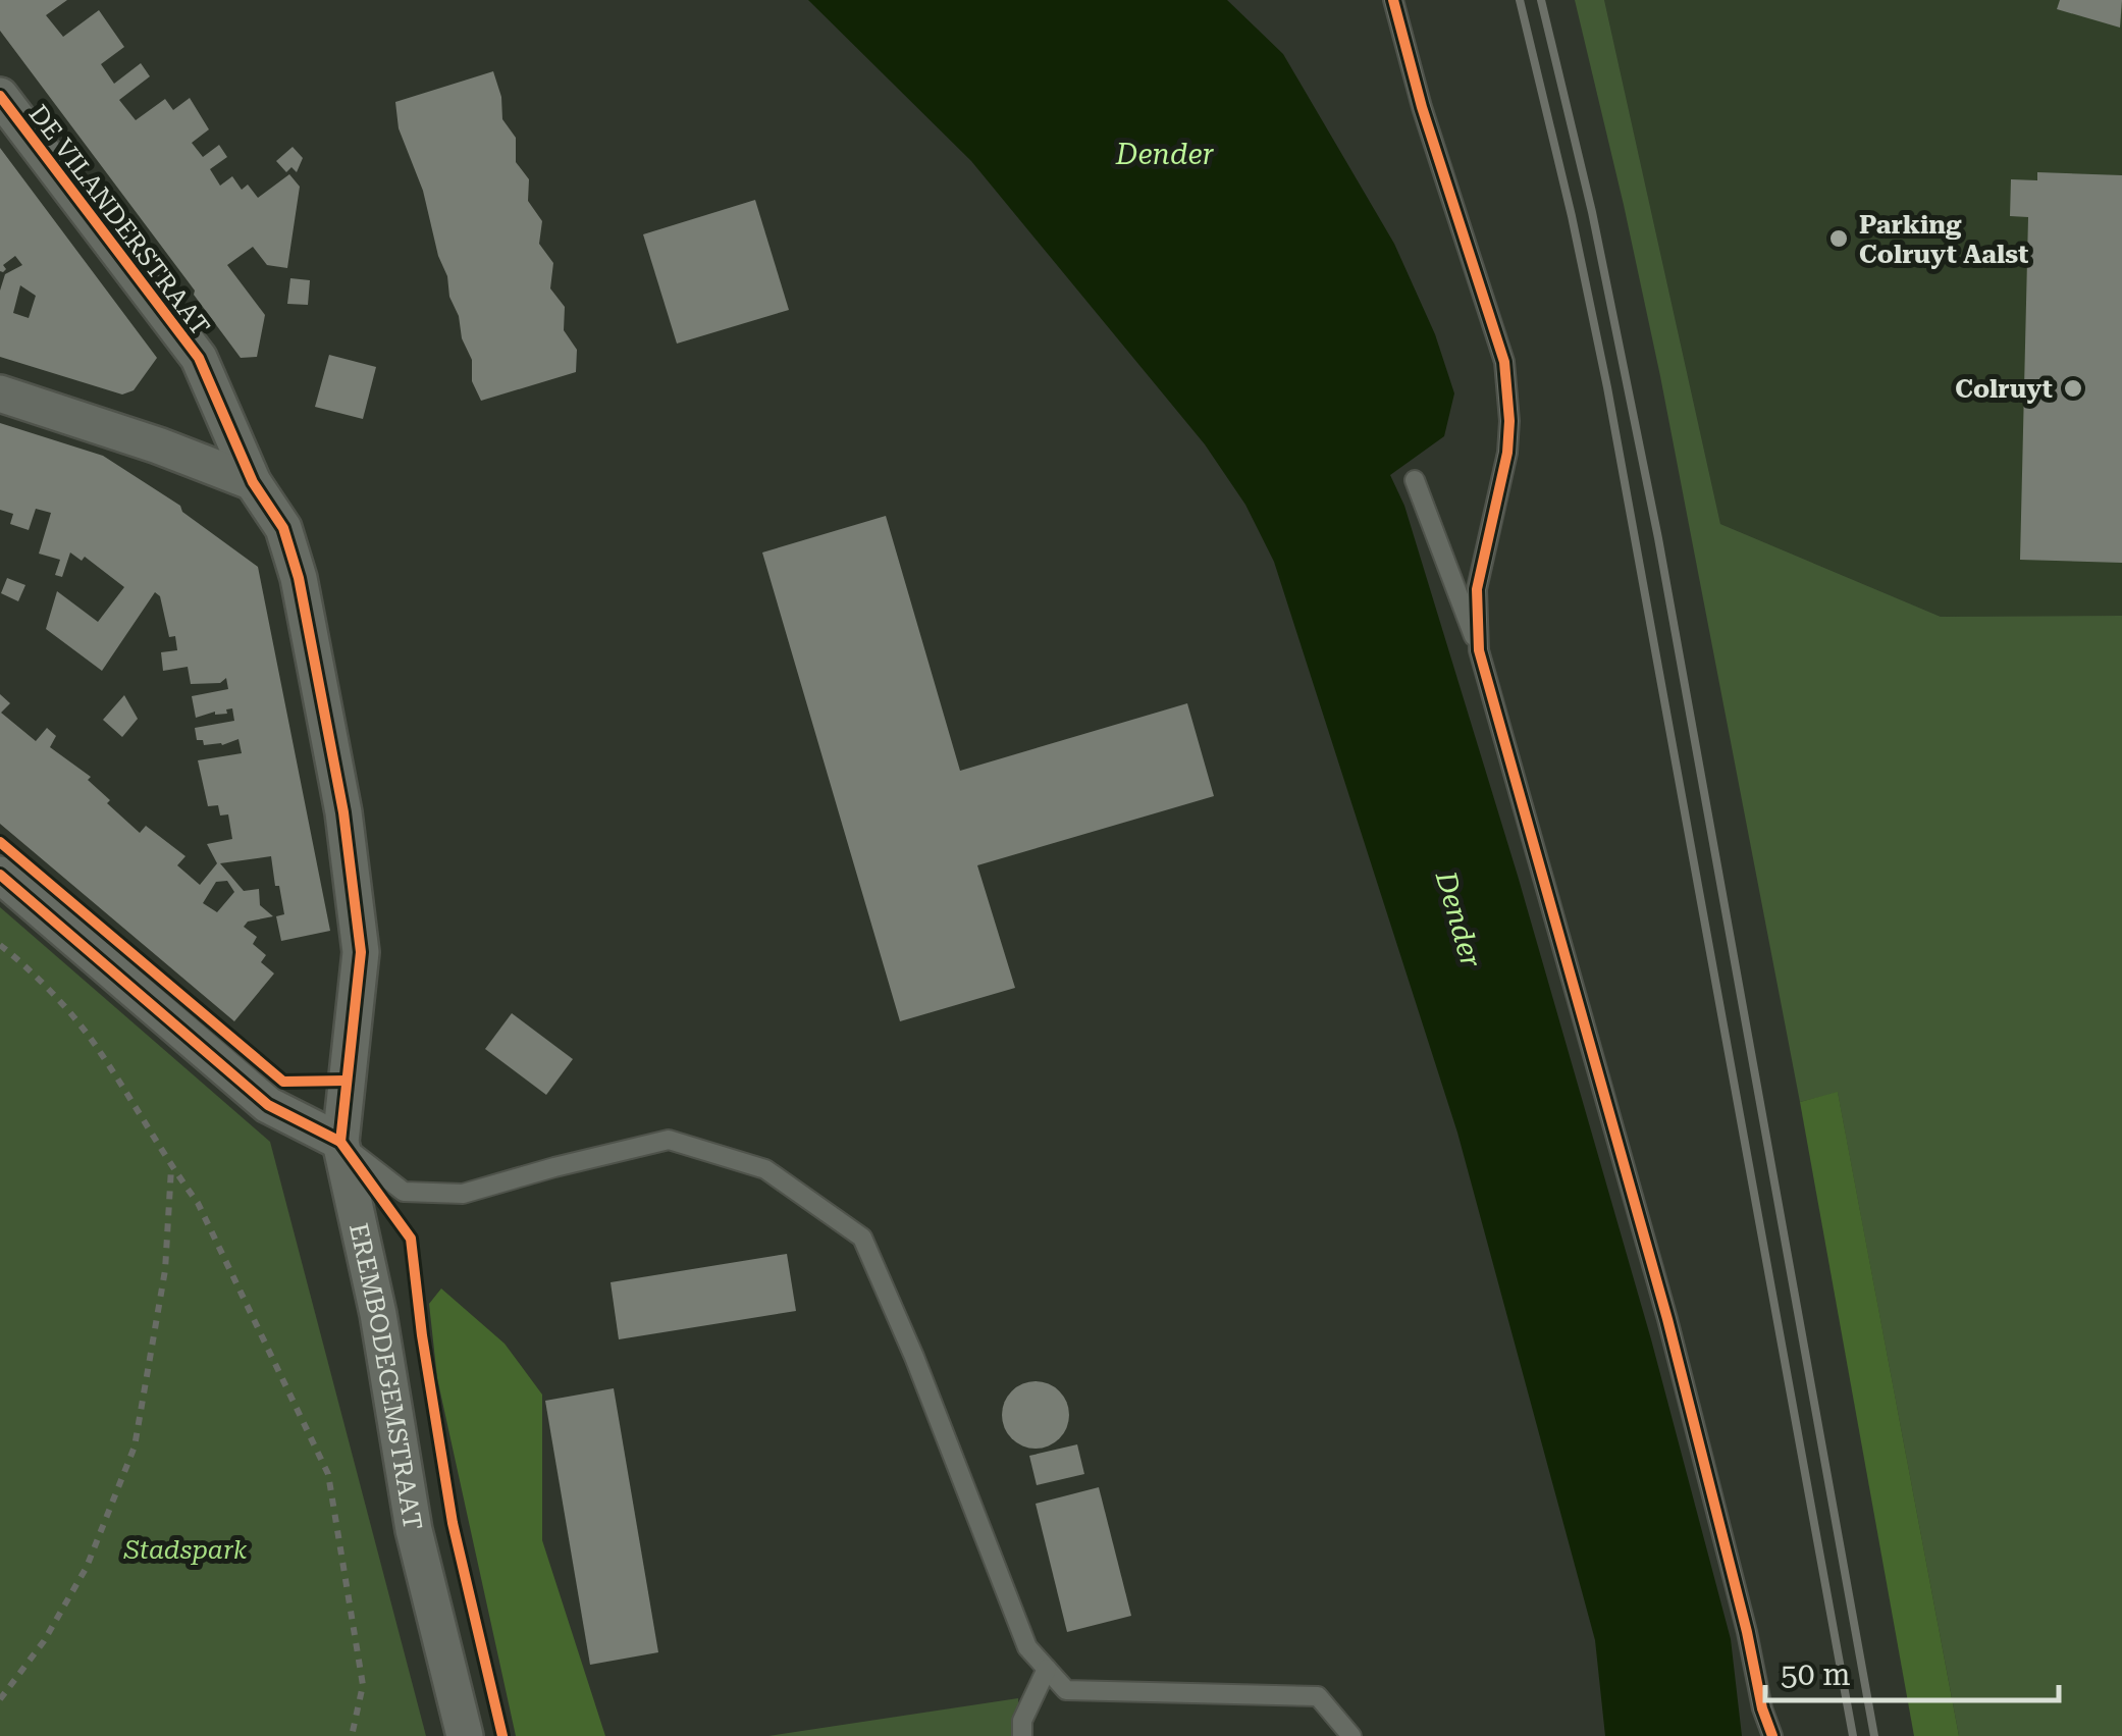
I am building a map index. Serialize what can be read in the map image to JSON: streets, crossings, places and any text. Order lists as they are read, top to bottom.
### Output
{
  "streets": {
    "street": ["DE VILANDERSTRAAT", "EREMBODEGEMSTRAAT"]
  },
  "crossings": [
    ["DE VILANDERSTRAAT", "EREMBODEGEMSTRAAT"]
  ],
  "water": ["Dender"],
  "parks": ["Stadspark"],
  "places": ["Parking Colruyt Aalst", "Colruyt"],
  "scale_bar": "50 m"
}
